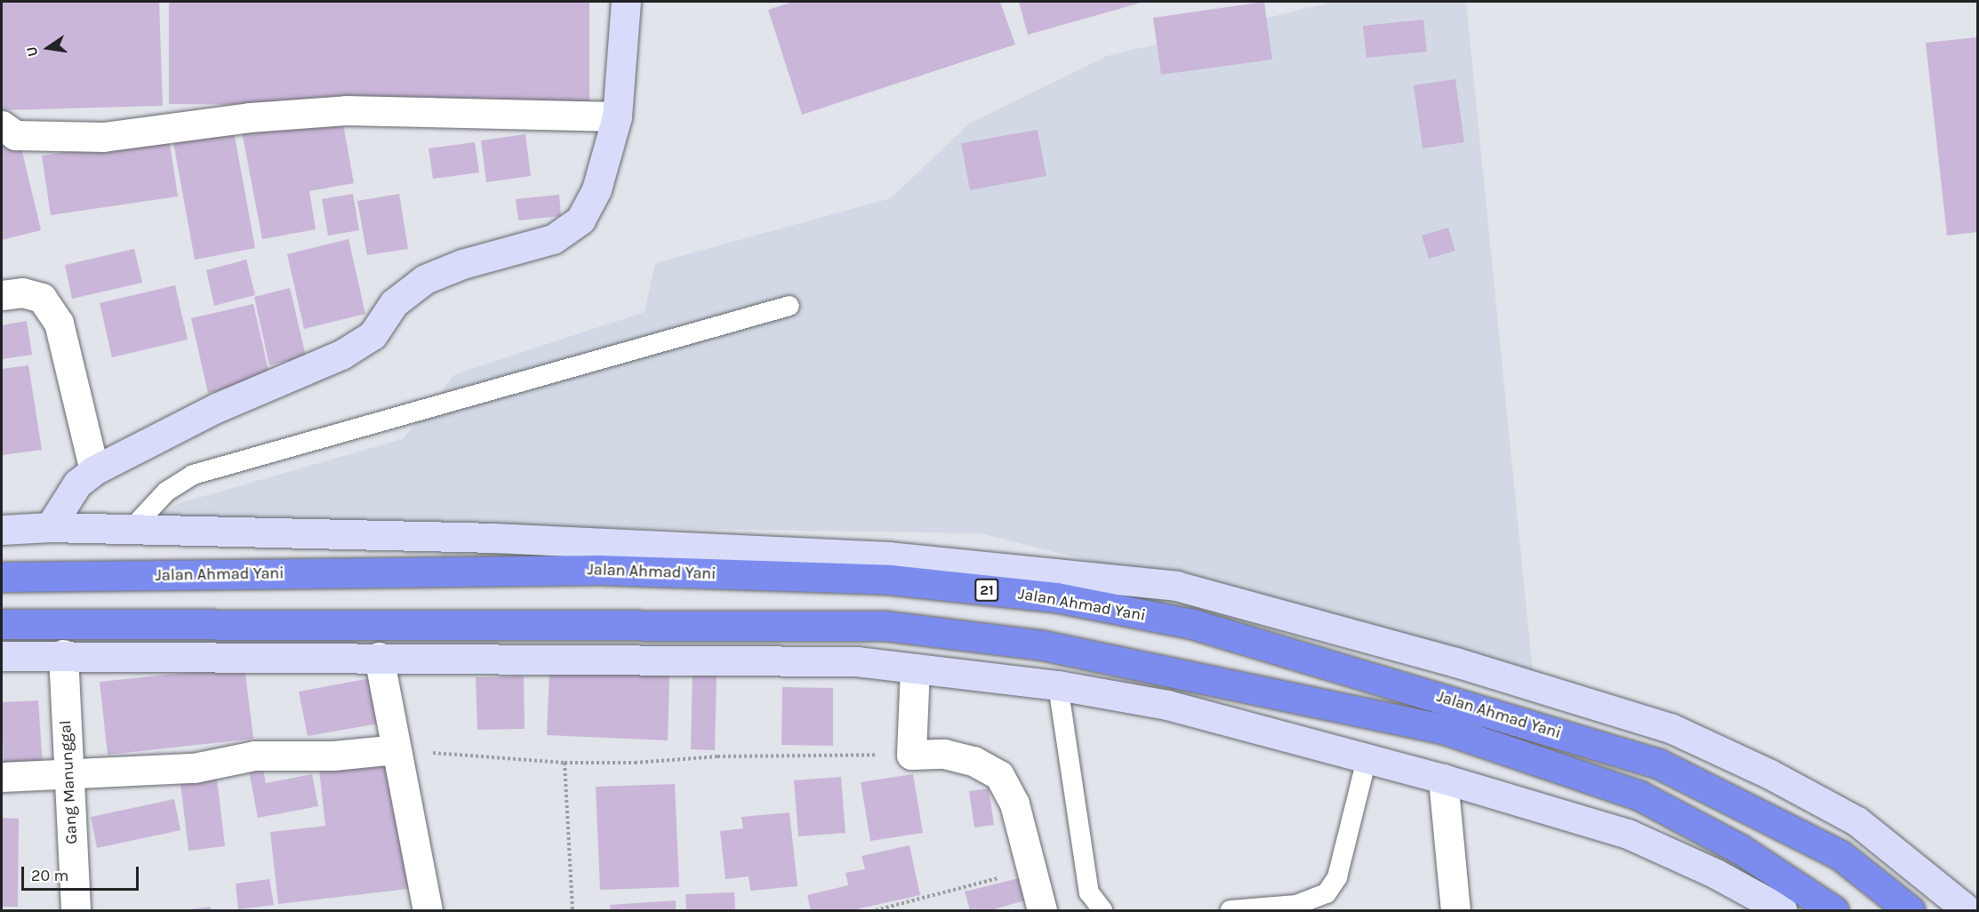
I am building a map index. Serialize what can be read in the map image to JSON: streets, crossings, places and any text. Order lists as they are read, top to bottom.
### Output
{
  "streets": {
    "highway": ["Jalan Ahmad Yani", "21"],
    "street": ["Gang Manunggal"]
  },
  "scale_bar": "20 m",
  "north": "left"
}
